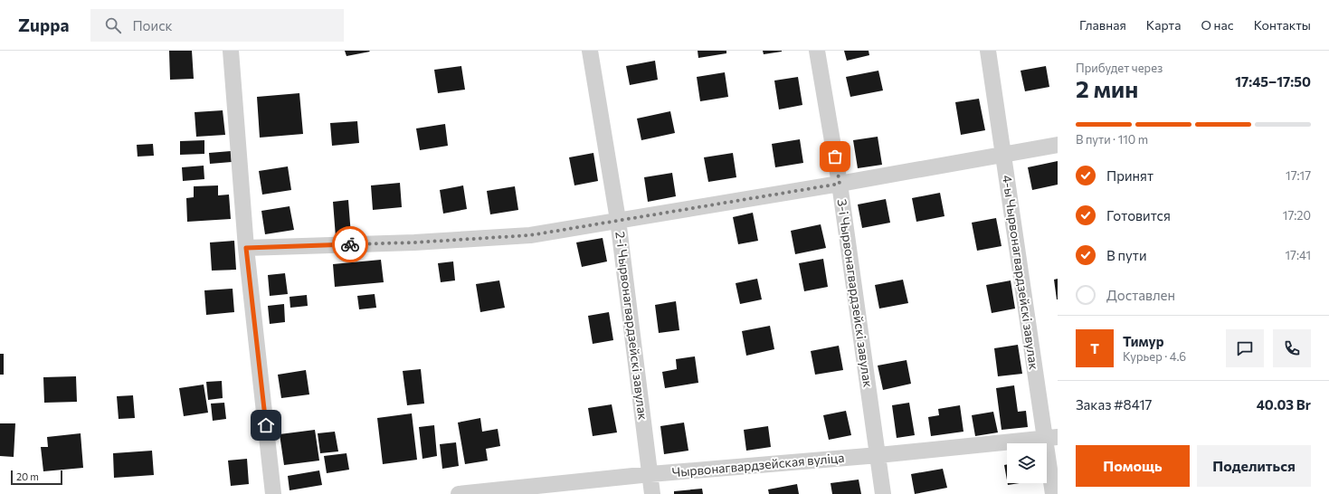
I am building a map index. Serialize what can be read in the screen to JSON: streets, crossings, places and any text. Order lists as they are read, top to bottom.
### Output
{
  "streets": {
    "street": [
      "4-ы Чырвонагвардзейскі завулак",
      "3-і Чырвонагвардзейскі завулак",
      "2-і Чырвонагвардзейскі завулак",
      "Чырвонагвардзейская вуліца"
    ]
  },
  "crossings": [
    ["4-ы Чырвонагвардзейскі завулак", "Чырвонагвардзейская вуліца"],
    ["3-і Чырвонагвардзейскі завулак", "Чырвонагвардзейская вуліца"],
    ["2-і Чырвонагвардзейскі завулак", "Чырвонагвардзейская вуліца"]
  ],
  "scale_bar": "20 m",
  "page": {
    "header": "Zuppa",
    "search": "Поиск",
    "nav": [
      "Главная",
      "Карта",
      "О нас",
      "Контакты"
    ],
    "heading": ["2 мин", "Прибудет через", "17:45–17:50"],
    "panel": [
      "Тимур",
      "Курьер · 4.6",
      "Заказ #8417",
      "40.03 Br"
    ],
    "bar": "В пути · 110 m",
    "list": [
      ["Принят", "17:17"],
      ["Готовится", "17:20"],
      ["В пути", "17:41"],
      "Доставлен"
    ],
    "round": "Т",
    "buttons": ["Помощь", "Поделиться"],
    "scale": "20 m"
  }
}
